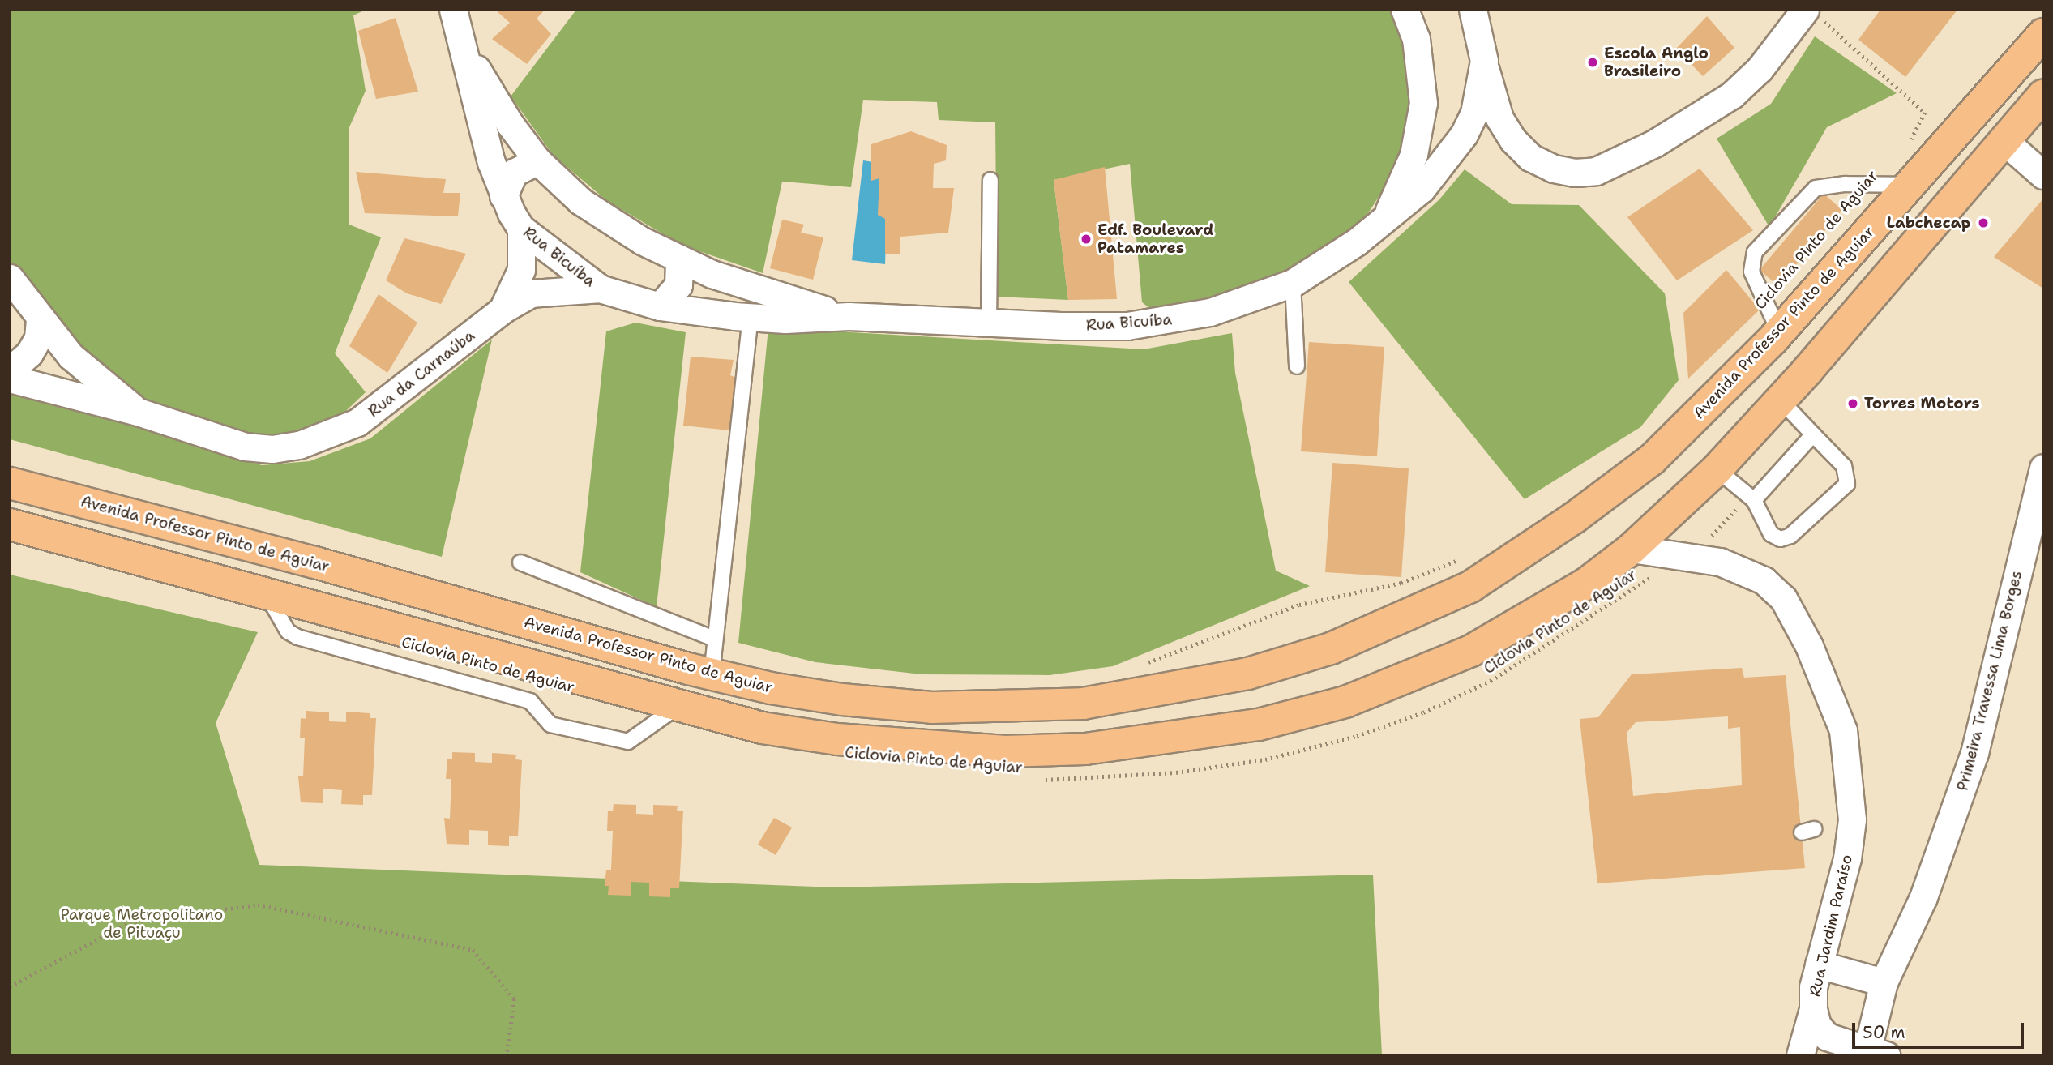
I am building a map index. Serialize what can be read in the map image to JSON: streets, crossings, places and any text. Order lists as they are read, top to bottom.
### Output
{
  "streets": {
    "main road": ["Avenida Professor Pinto de Aguiar"],
    "street": [
      "Rua Bicuíba",
      "Rua da Carnaúba",
      "Primeira Travessa Lima Borges",
      "Rua Jardim Paraíso"
    ],
    "path": ["Ciclovia Pinto de Aguiar"]
  },
  "crossings": [
    ["Ciclovia Pinto de Aguiar", "Rua Jardim Paraíso"],
    ["Rua Bicuíba", "Rua da Carnaúba"]
  ],
  "parks": ["Parque Metropolitano de Pituaçu"],
  "places": [
    "Escola Anglo Brasileiro",
    "Labchecap",
    "Edf. Boulevard Patamares",
    "Torres Motors"
  ],
  "scale_bar": "50 m"
}
